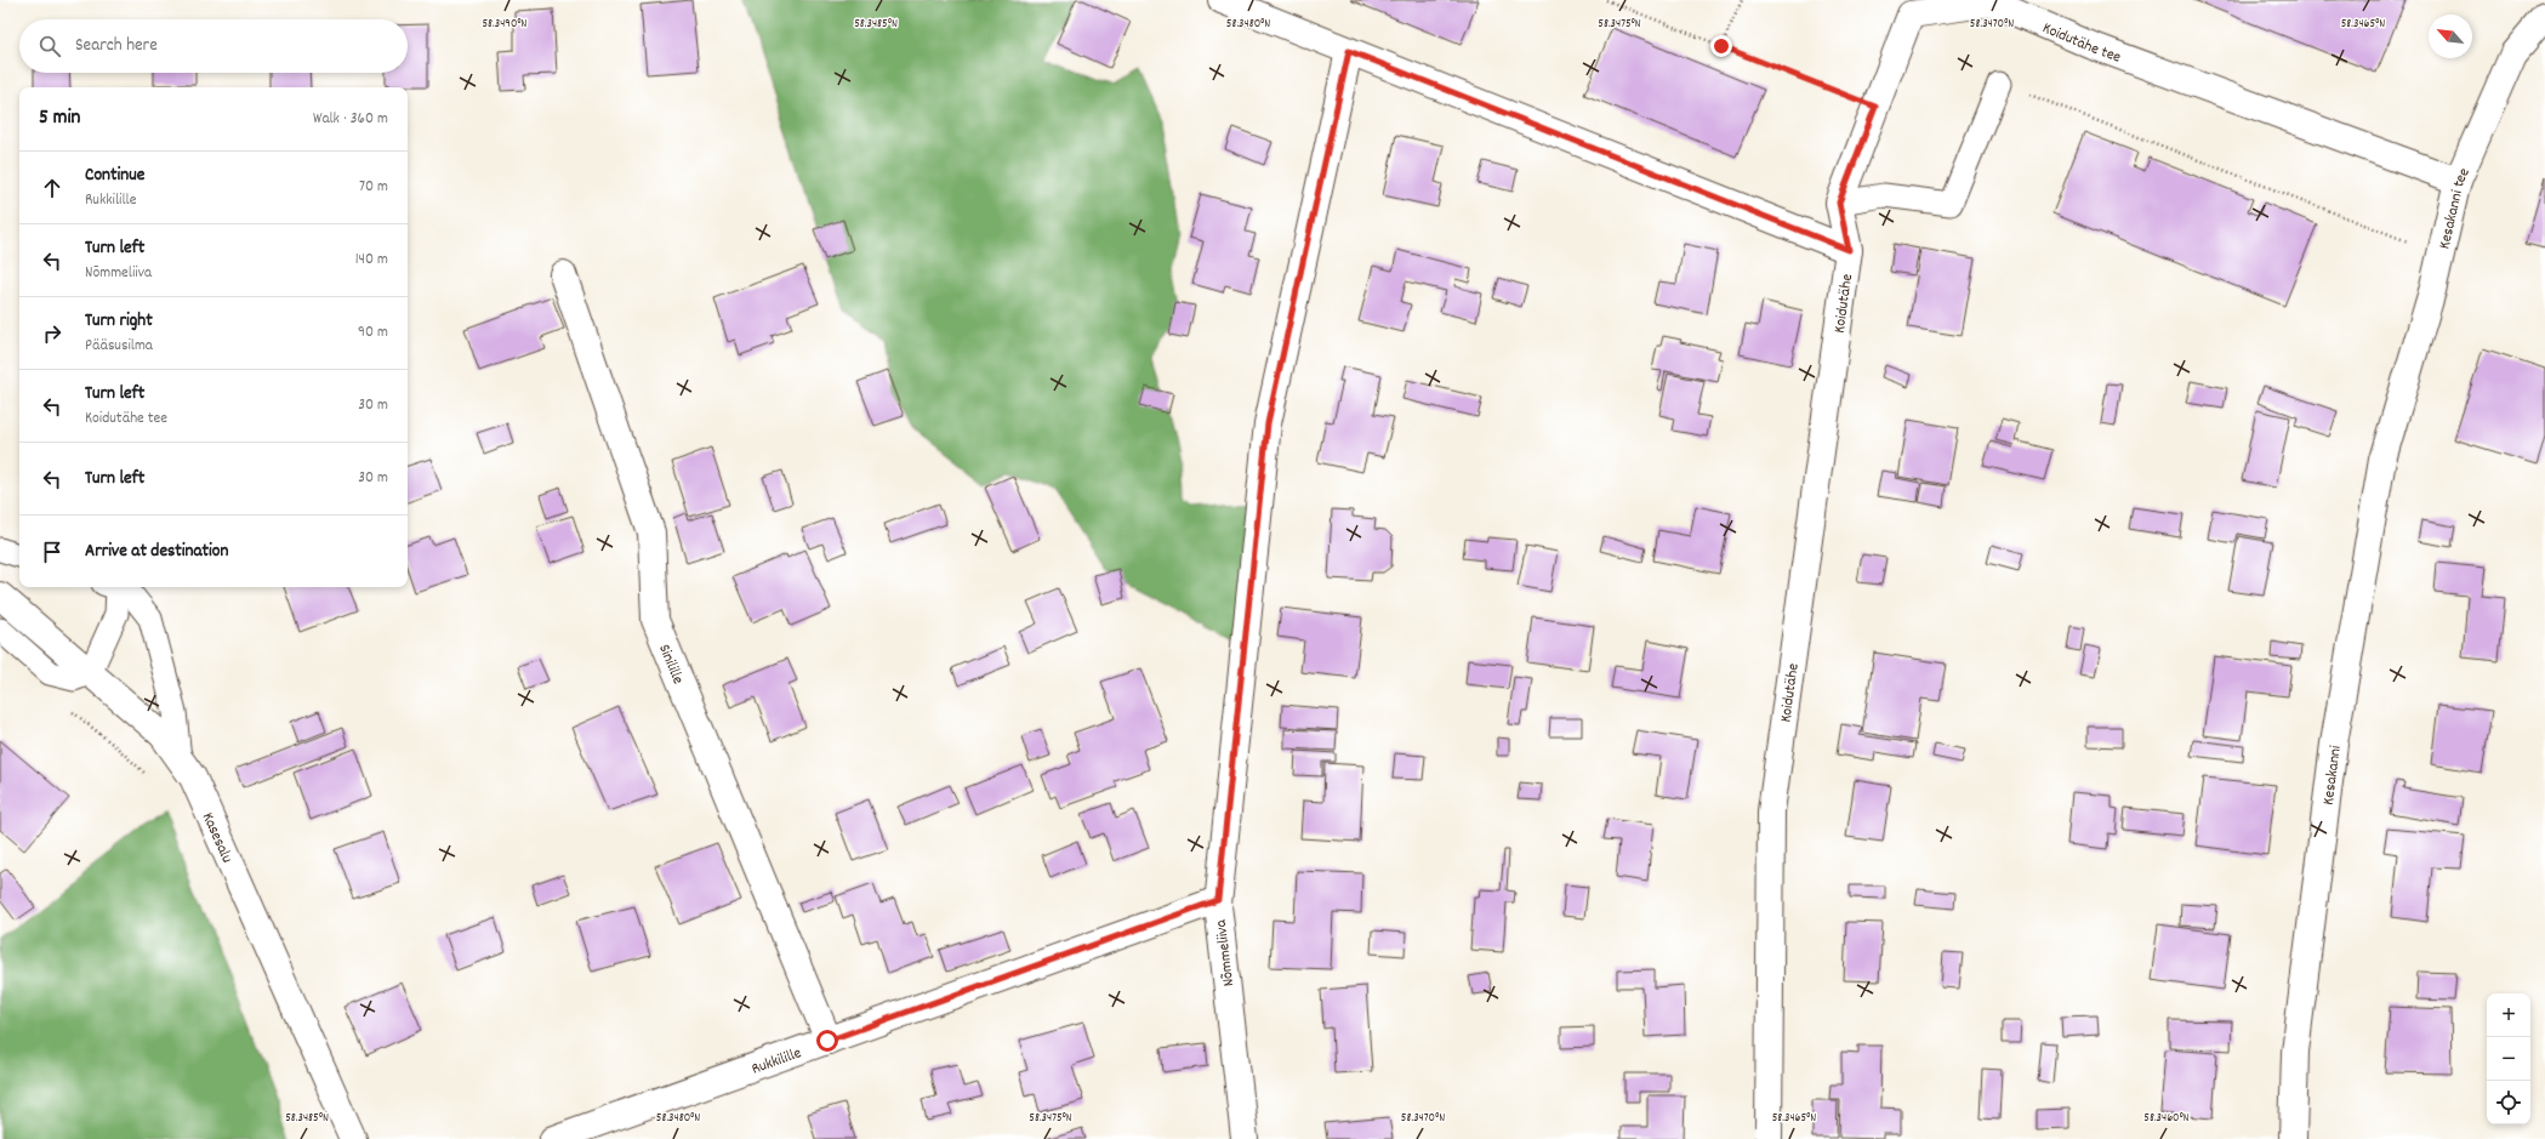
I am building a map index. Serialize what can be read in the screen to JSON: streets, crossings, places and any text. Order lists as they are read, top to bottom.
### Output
{
  "streets": {
    "street": [
      "Koidutähe tee",
      "Kesakanni tee",
      "Koidutähe",
      "Sinilille",
      "Kesakanni",
      "Kasesalu",
      "Nõmmeliiva",
      "Rukkilille"
    ]
  },
  "crossings": [
    ["Koidutähe tee", "Kesakanni tee"],
    ["Kesakanni tee", "Kesakanni"],
    ["Sinilille", "Rukkilille"],
    ["Nõmmeliiva", "Rukkilille"]
  ],
  "north": "top left",
  "page": {
    "search": "Search here",
    "heading": ["5 min", "Walk · 360 m"],
    "list": [
      ["Continue", "Rukkilille", "70 m"],
      ["Turn left", "Nõmmeliiva", "140 m"],
      ["Turn right", "Pääsusilma", "90 m"],
      ["Turn left", "Koidutähe tee", "30 m"],
      ["Turn left", "30 m"],
      "Arrive at destination"
    ],
    "map_buttons": ["+", "−"]
  },
  "coordinates": [
    "58.3490°N",
    "58.3485°N",
    "58.3480°N",
    "58.3475°N",
    "58.3470°N",
    "58.3465°N",
    "58.3460°N"
  ]
}
